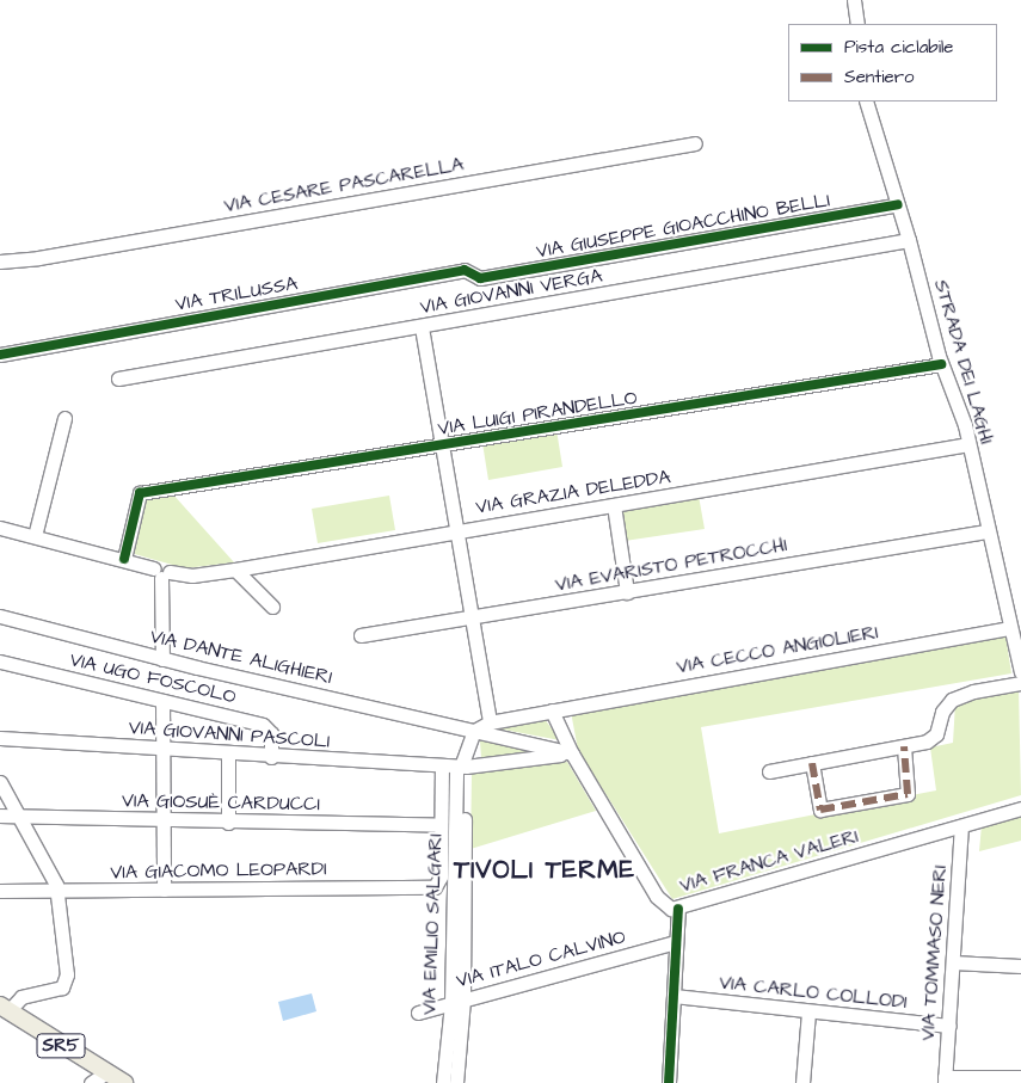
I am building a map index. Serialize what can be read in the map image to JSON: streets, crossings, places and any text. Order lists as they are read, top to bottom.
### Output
{
  "streets": {
    "main road": ["SR5"],
    "street": [
      "VIA CESARE PASCARELLA",
      "VIA GIUSEPPE GIOACCHINO BELLI",
      "VIA GIOVANNI VERGA",
      "VIA TRILUSSA",
      "STRADA DEI LAGHI",
      "VIA LUIGI PIRANDELLO",
      "VIA GRAZIA DELEDDA",
      "VIA EVARISTO PETROCCHI",
      "VIA CECCO ANGIOLIERI",
      "VIA DANTE ALIGHIERI",
      "VIA UGO FOSCOLO",
      "VIA GIOVANNI PASCOLI",
      "VIA GIOSUÈ CARDUCCI",
      "VIA FRANCA VALERI",
      "VIA GIACOMO LEOPARDI",
      "VIA EMILIO SALGARI",
      "VIA TOMMASO NERI",
      "VIA ITALO CALVINO",
      "VIA CARLO COLLODI"
    ]
  },
  "crossings": [
    ["VIA GIUSEPPE GIOACCHINO BELLI", "VIA TRILUSSA"],
    ["VIA GIUSEPPE GIOACCHINO BELLI", "STRADA DEI LAGHI"],
    ["VIA GIOVANNI VERGA", "STRADA DEI LAGHI"],
    ["STRADA DEI LAGHI", "VIA LUIGI PIRANDELLO"],
    ["STRADA DEI LAGHI", "VIA GRAZIA DELEDDA"],
    ["STRADA DEI LAGHI", "VIA EVARISTO PETROCCHI"],
    ["STRADA DEI LAGHI", "VIA CECCO ANGIOLIERI"],
    ["VIA CECCO ANGIOLIERI", "VIA DANTE ALIGHIERI"],
    ["VIA CECCO ANGIOLIERI", "VIA FRANCA VALERI"],
    ["VIA CECCO ANGIOLIERI", "VIA EMILIO SALGARI"],
    ["VIA DANTE ALIGHIERI", "VIA GIOVANNI PASCOLI"],
    ["VIA DANTE ALIGHIERI", "VIA FRANCA VALERI"],
    ["VIA DANTE ALIGHIERI", "VIA EMILIO SALGARI"],
    ["VIA UGO FOSCOLO", "VIA GIOVANNI PASCOLI"],
    ["VIA GIOVANNI PASCOLI", "VIA FRANCA VALERI"],
    ["VIA GIOVANNI PASCOLI", "VIA EMILIO SALGARI"],
    ["VIA GIOSUÈ CARDUCCI", "VIA GIACOMO LEOPARDI"],
    ["VIA FRANCA VALERI", "VIA TOMMASO NERI"],
    ["VIA EMILIO SALGARI", "VIA ITALO CALVINO"],
    ["VIA TOMMASO NERI", "VIA CARLO COLLODI"]
  ],
  "districts": ["TIVOLI TERME"],
  "legend": ["Pista ciclabile", "Sentiero"]
}
